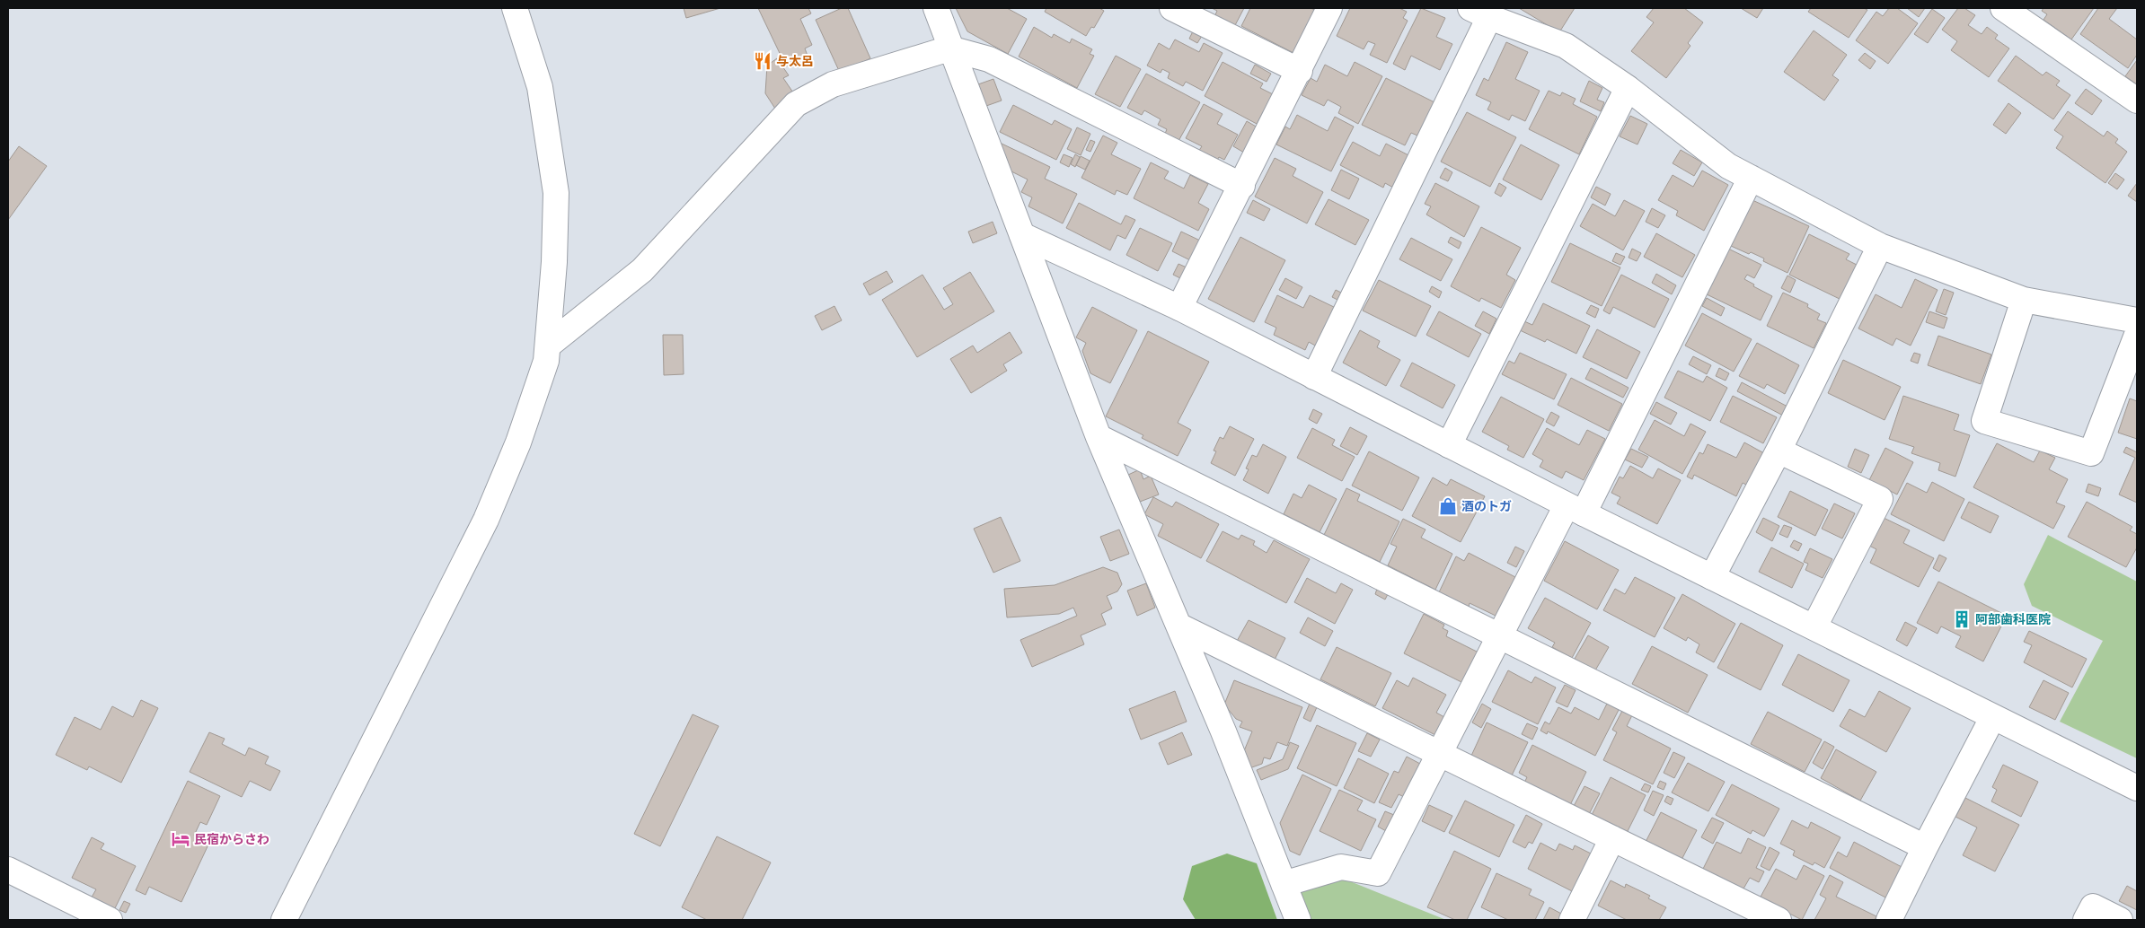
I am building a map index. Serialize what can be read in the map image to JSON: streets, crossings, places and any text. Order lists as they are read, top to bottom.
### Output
{
  "places": {
    "restaurant": ["与太呂"],
    "shop": ["酒のトガ"],
    "building": ["阿部歯科医院"],
    "hotel": ["民宿からさわ"]
  }
}
